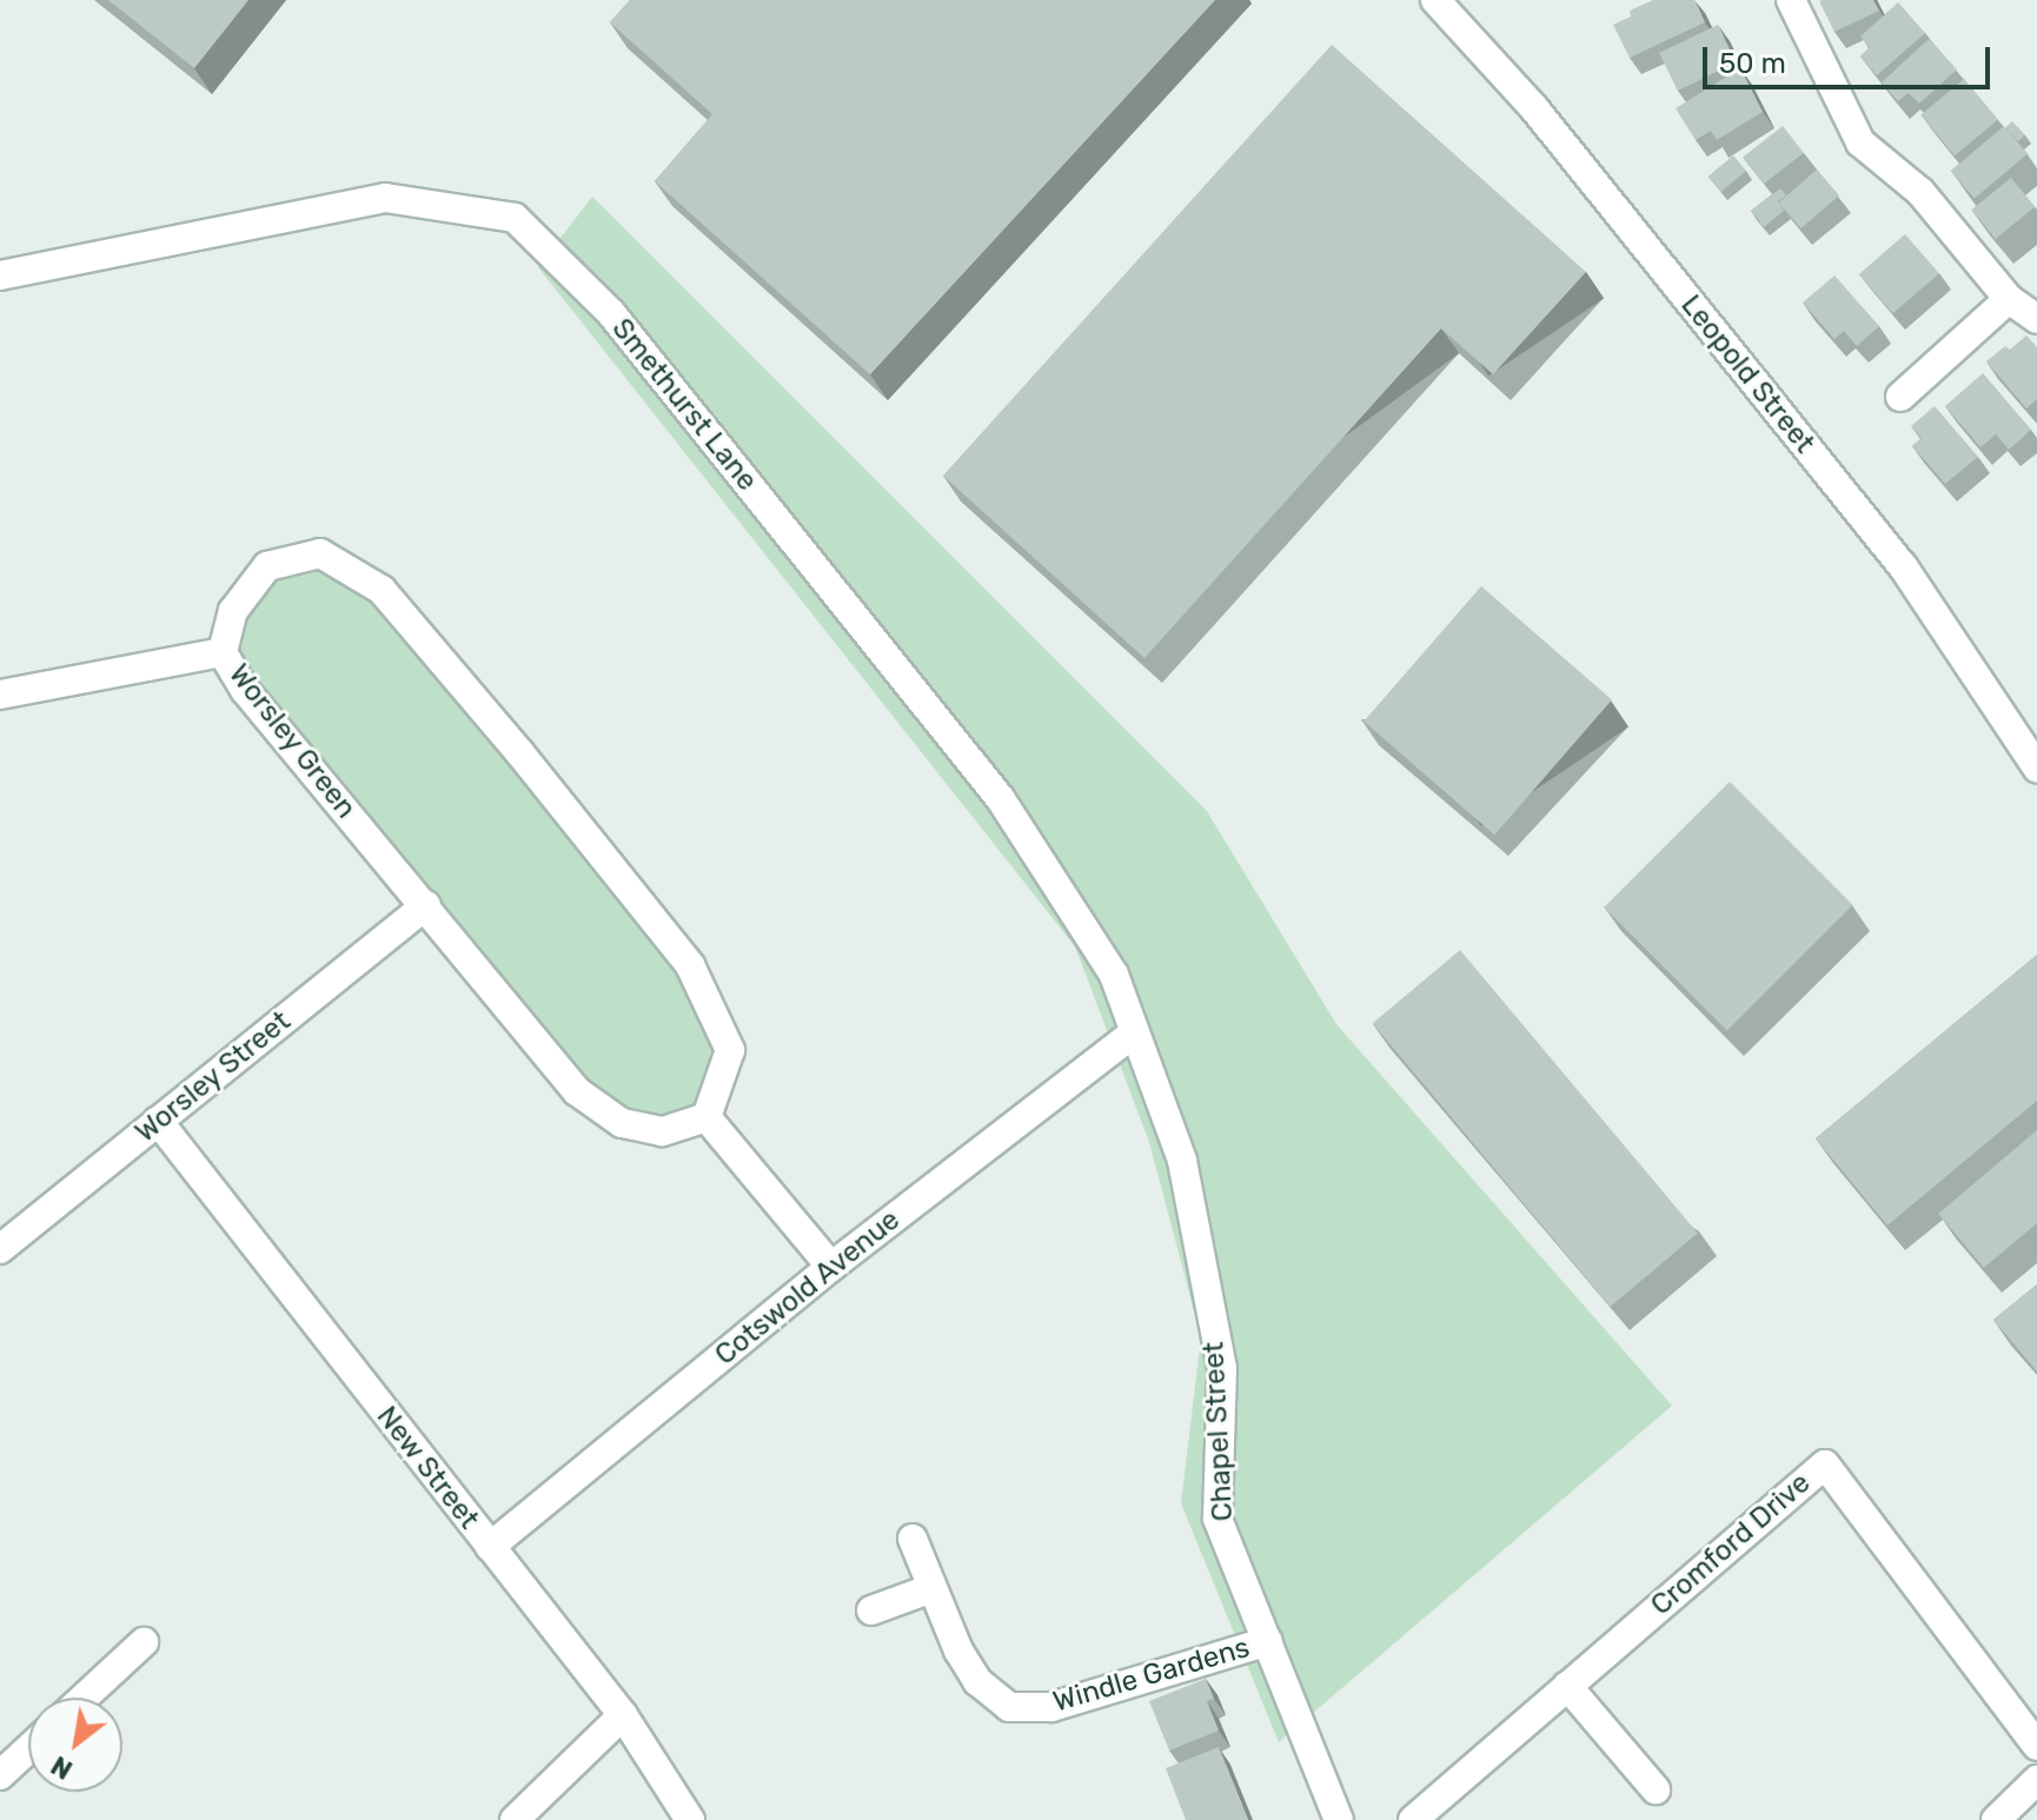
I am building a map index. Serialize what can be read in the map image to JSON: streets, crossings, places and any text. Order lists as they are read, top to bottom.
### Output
{
  "streets": {
    "street": [
      "Leopold Street",
      "Smethurst Lane",
      "Worsley Green",
      "Worsley Street",
      "Cotswold Avenue",
      "Chapel Street",
      "New Street",
      "Cromford Drive",
      "Windle Gardens"
    ]
  },
  "crossings": [
    ["Smethurst Lane", "Cotswold Avenue"],
    ["Smethurst Lane", "Chapel Street"],
    ["Worsley Green", "Worsley Street"],
    ["Worsley Street", "New Street"],
    ["Cotswold Avenue", "Chapel Street"],
    ["Cotswold Avenue", "New Street"],
    ["Chapel Street", "Windle Gardens"]
  ],
  "scale_bar": "50 m",
  "north": "bottom left"
}
